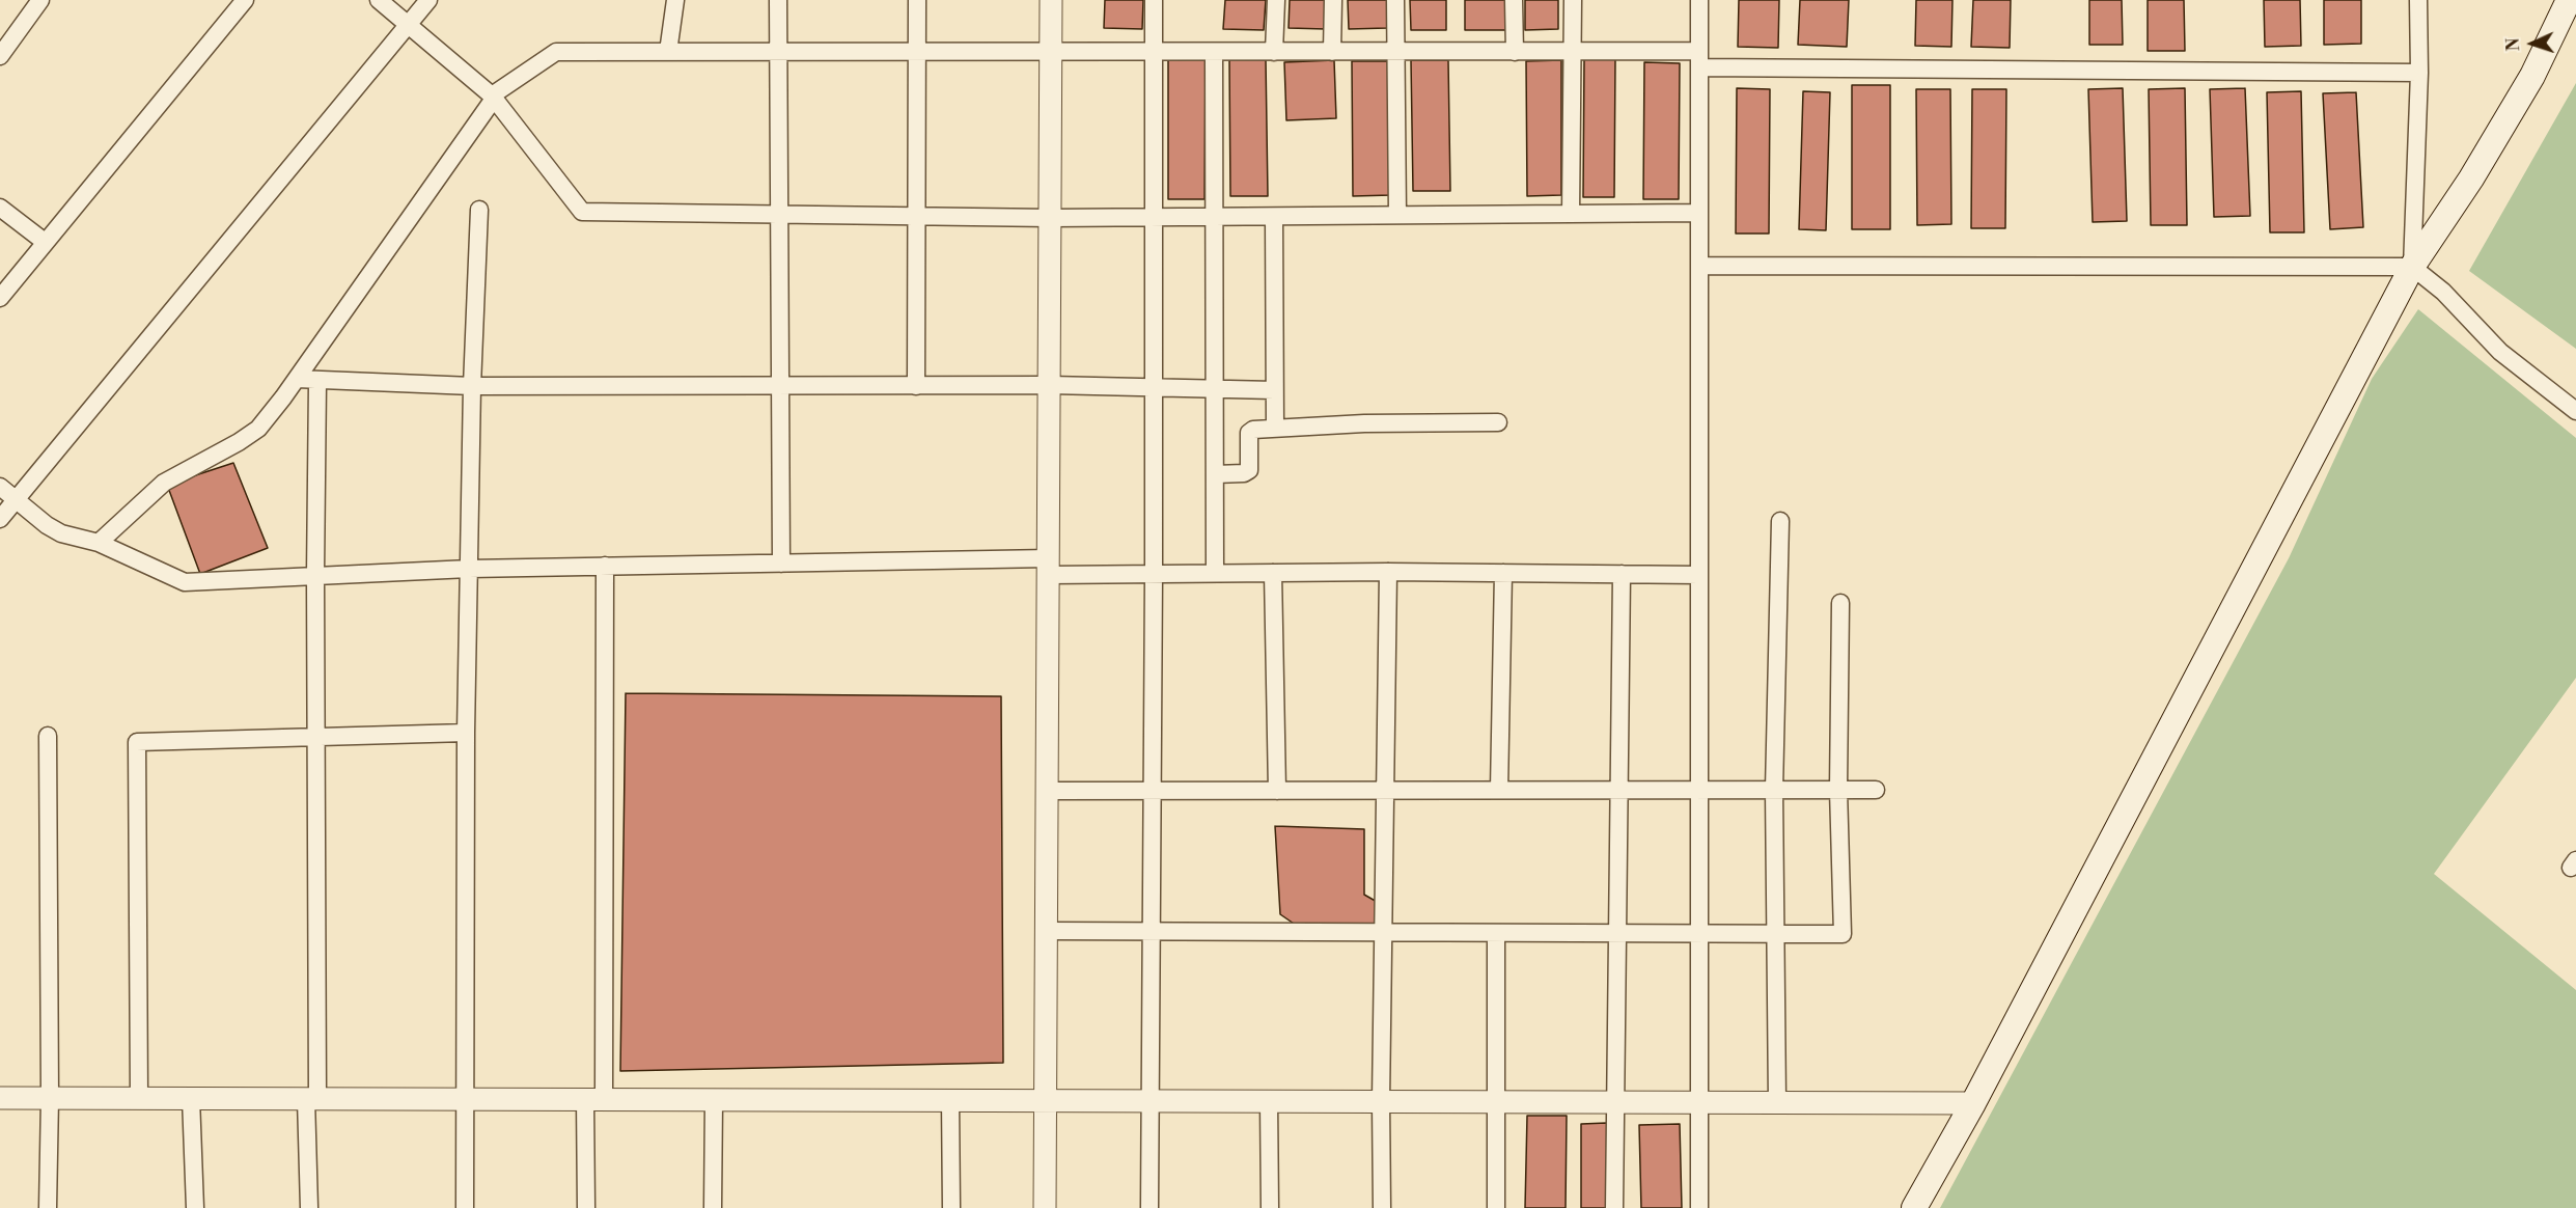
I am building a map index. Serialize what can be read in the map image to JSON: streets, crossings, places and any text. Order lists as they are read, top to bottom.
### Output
{
  "north": "left"
}
